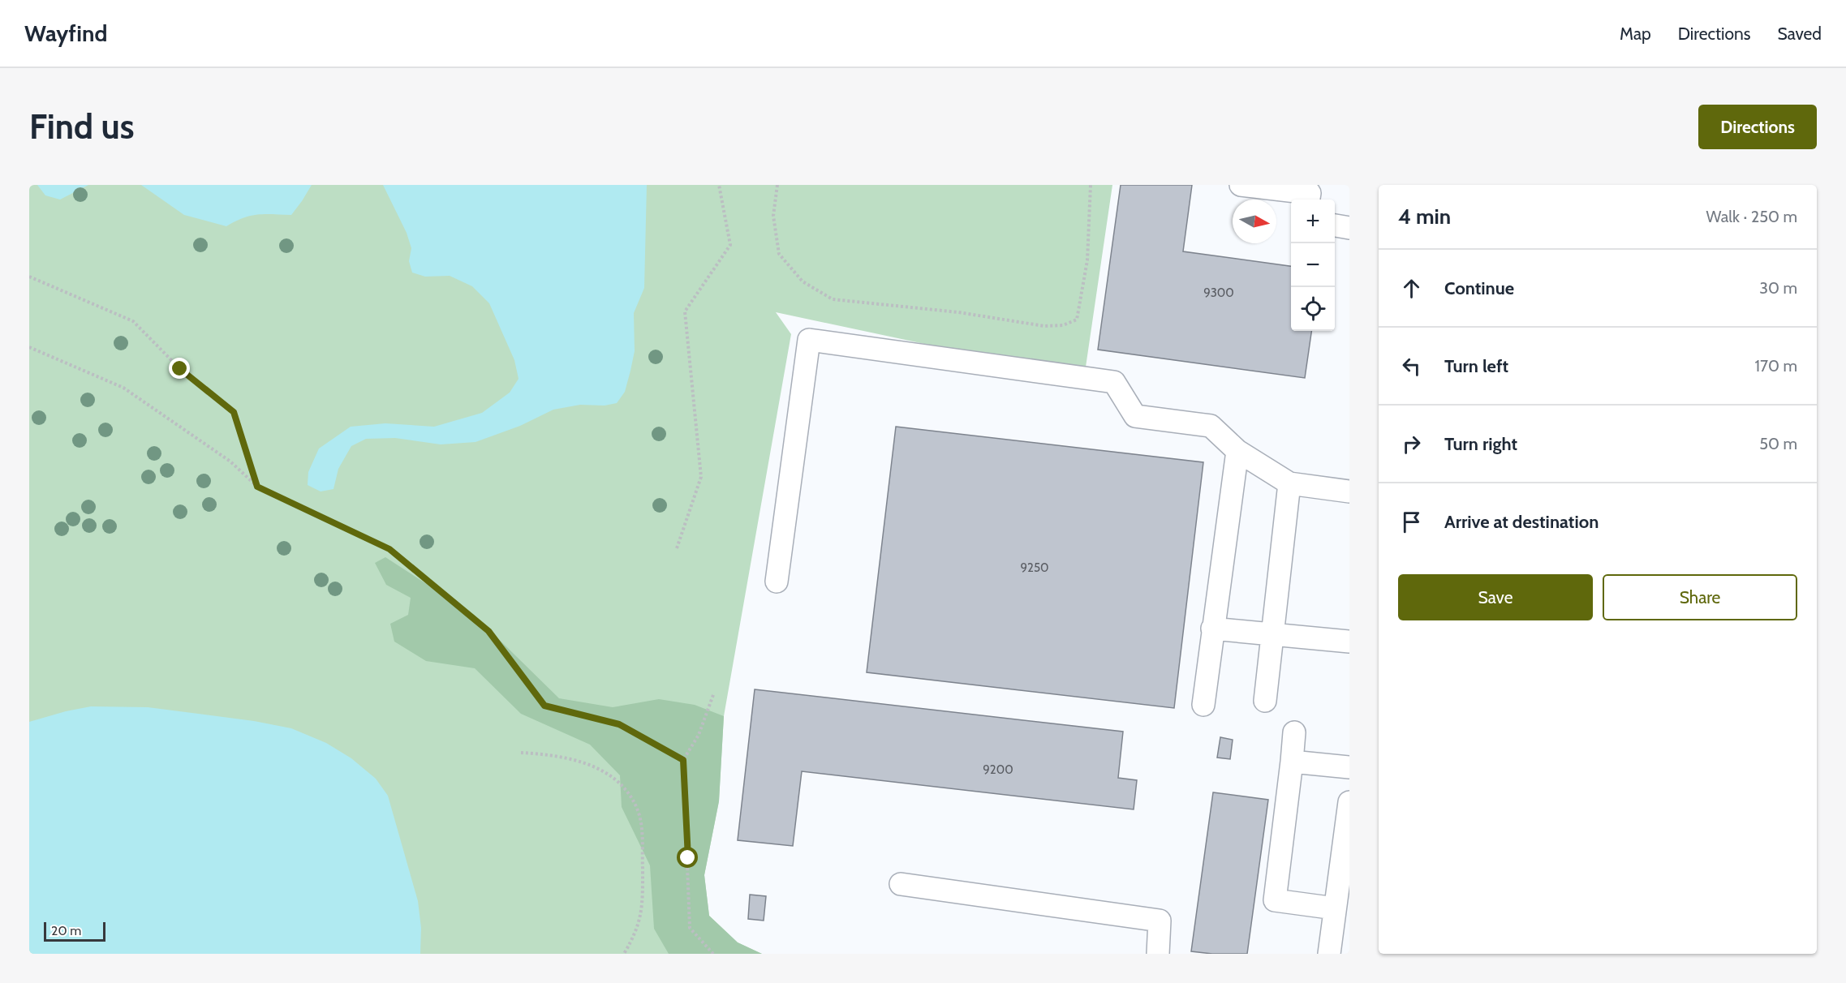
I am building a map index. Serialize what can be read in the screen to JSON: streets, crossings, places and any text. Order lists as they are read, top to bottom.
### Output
{
  "house_numbers": ["9300", "9250", "9200"],
  "scale_bar": "20 m",
  "north": "right",
  "page": {
    "header": "Wayfind",
    "nav": ["Map", "Directions", "Saved"],
    "buttons": [
      "Directions",
      ["Save", "Share"]
    ],
    "title": "Find us",
    "heading": ["4 min", "Walk · 250 m"],
    "map_buttons": ["+", "−"],
    "list": [
      ["Continue", "30 m"],
      ["Turn left", "170 m"],
      ["Turn right", "50 m"],
      "Arrive at destination"
    ],
    "scale": "20 m"
  }
}
